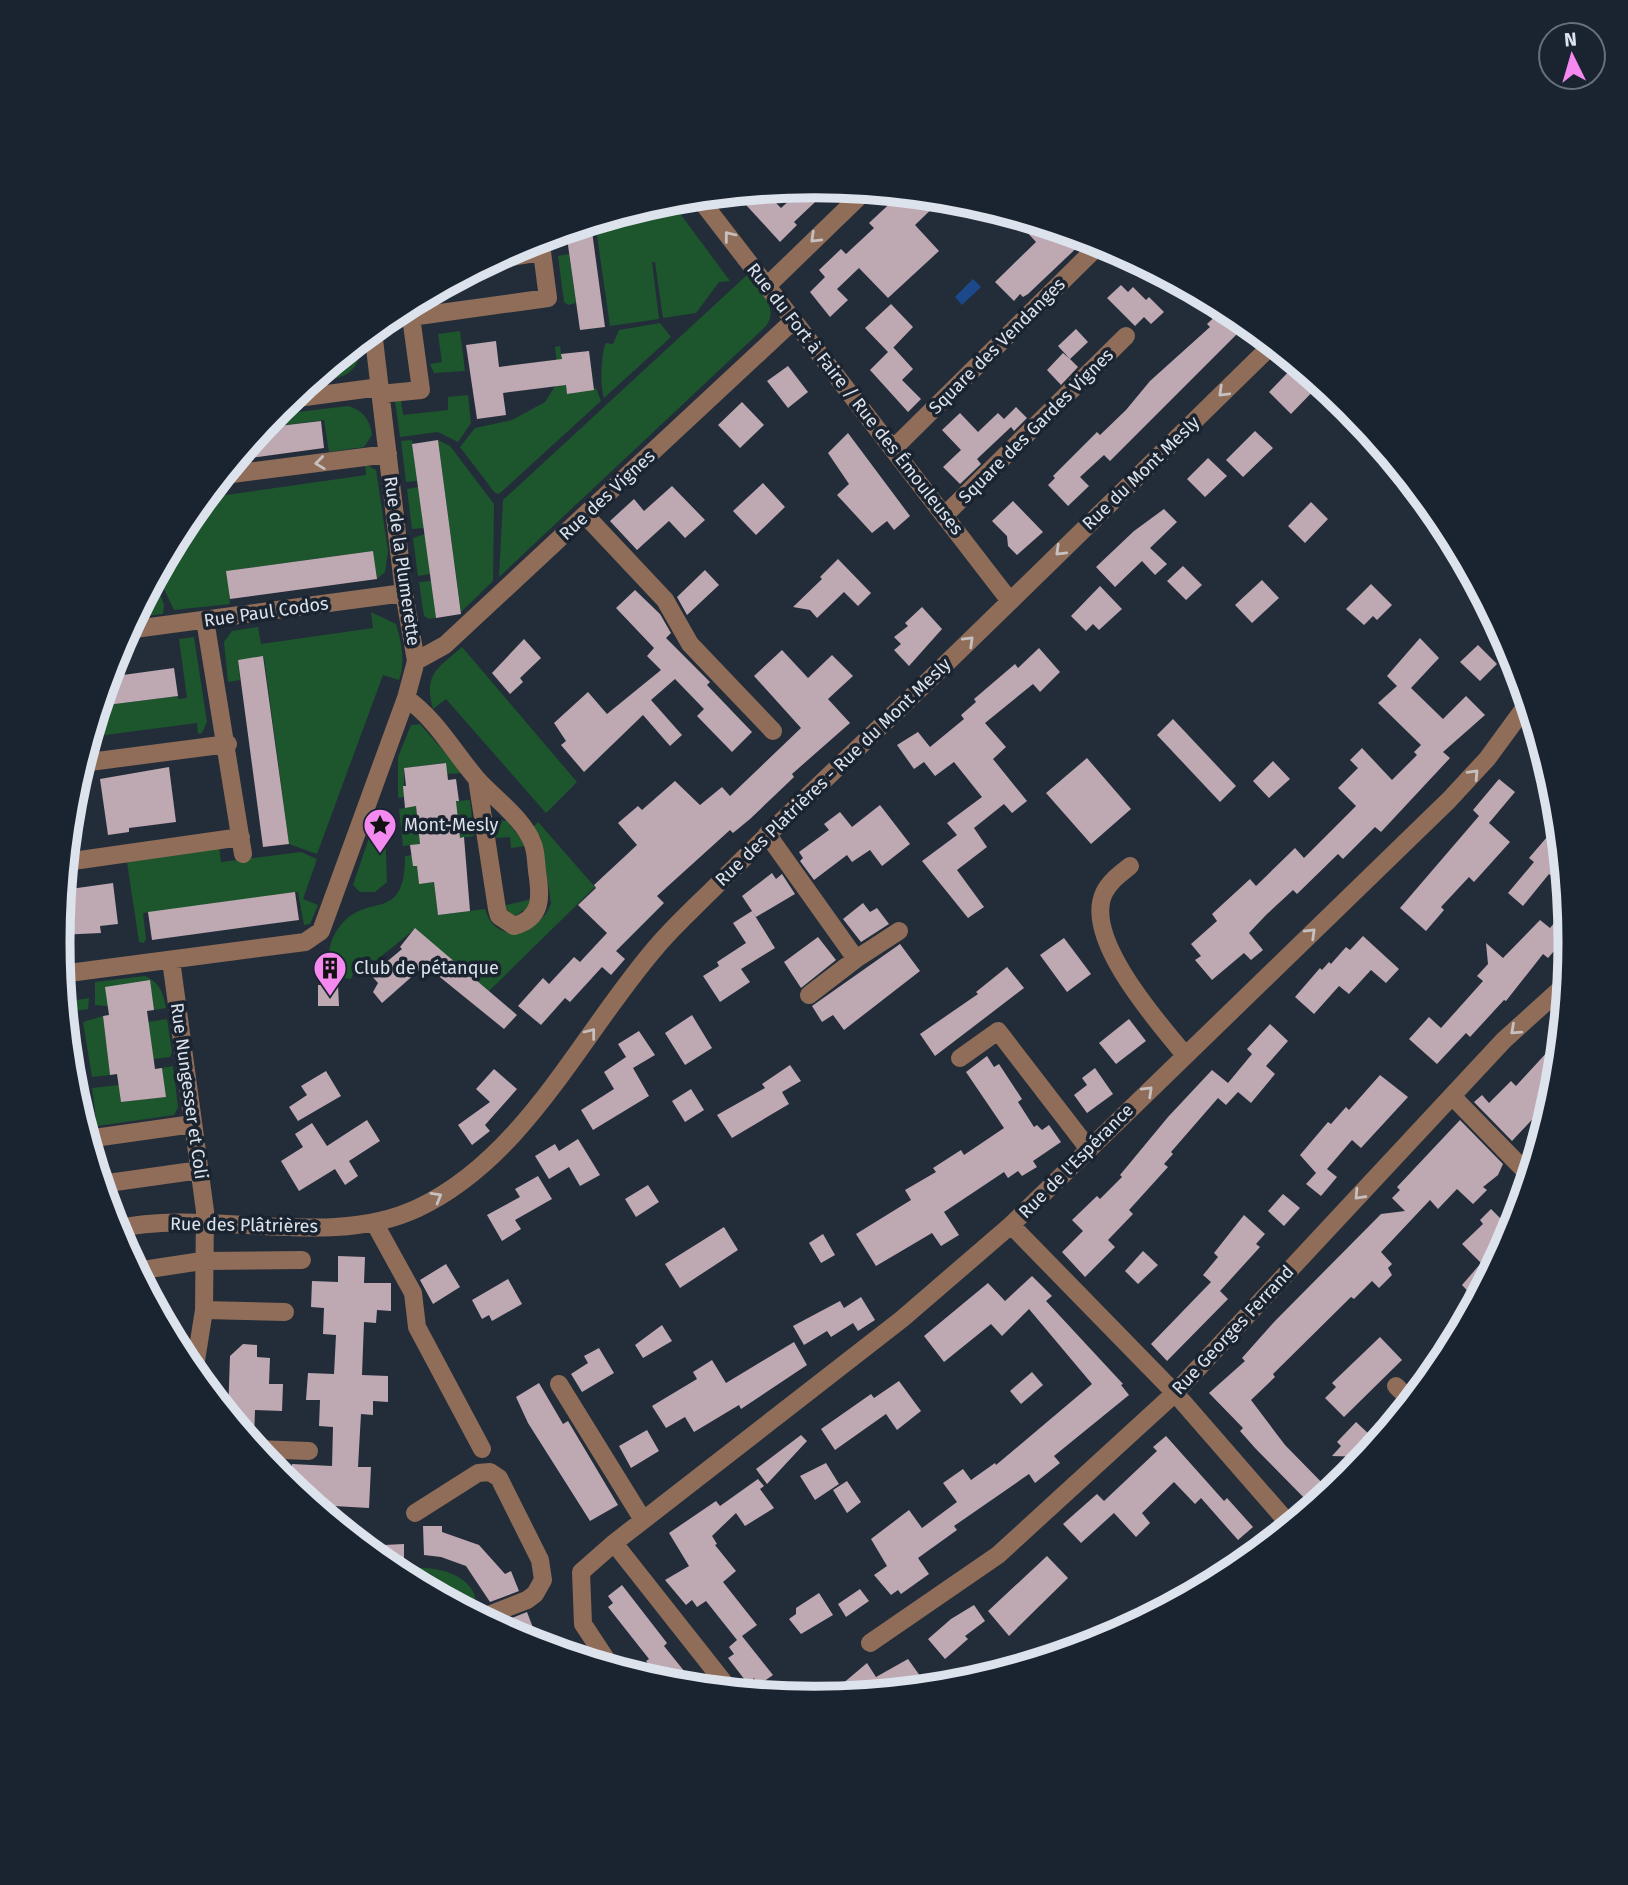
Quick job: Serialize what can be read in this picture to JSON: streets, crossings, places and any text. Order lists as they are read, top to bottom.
{
  "streets": {
    "street": [
      "Square des Vendanges",
      "Rue du Fort à Faire / Rue des Émouleuses",
      "Square des Gardes Vignes",
      "Rue du Mont Mesly",
      "Rue des Vignes",
      "Rue de la Plumerette",
      "Rue Paul Codos",
      "Rue des Platrières - Rue du Mont Mesly",
      "Rue Nungesser et Coli",
      "Rue de l'Espérance",
      "Rue des Plâtrières",
      "Rue Georges Ferrand"
    ]
  },
  "crossings": [
    ["Square des Vendanges", "Rue du Fort à Faire / Rue des Émouleuses"],
    ["Rue du Fort à Faire / Rue des Émouleuses", "Square des Gardes Vignes"],
    ["Rue du Fort à Faire / Rue des Émouleuses", "Rue du Mont Mesly"],
    ["Rue du Fort à Faire / Rue des Émouleuses", "Rue des Vignes"],
    ["Rue du Fort à Faire / Rue des Émouleuses", "Rue des Platrières - Rue du Mont Mesly"],
    ["Rue du Mont Mesly", "Rue des Platrières - Rue du Mont Mesly"],
    ["Rue des Vignes", "Rue de la Plumerette"],
    ["Rue de la Plumerette", "Rue Paul Codos"],
    ["Rue de la Plumerette", "Rue Nungesser et Coli"],
    ["Rue des Platrières - Rue du Mont Mesly", "Rue des Plâtrières"],
    ["Rue Nungesser et Coli", "Rue des Plâtrières"]
  ],
  "one_way": [
    "Rue du Mont Mesly",
    "Rue des Platrières - Rue du Mont Mesly",
    "Rue de l'Espérance",
    "Rue Georges Ferrand"
  ],
  "places": {
    "place": ["Mont-Mesly"],
    "building": ["Club de pétanque"]
  },
  "north": "top"
}
